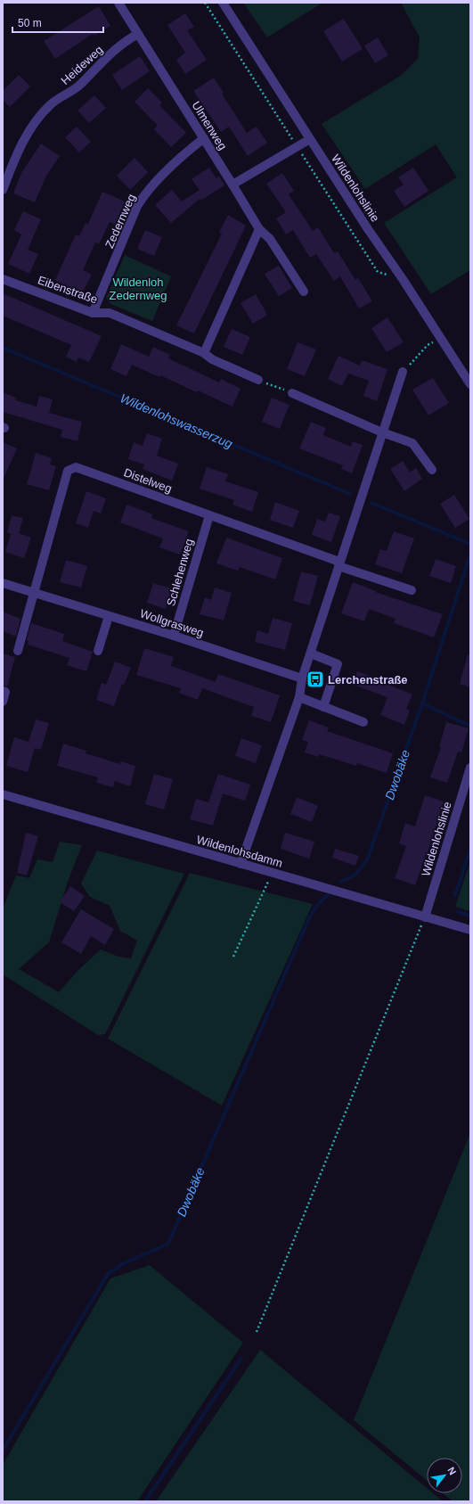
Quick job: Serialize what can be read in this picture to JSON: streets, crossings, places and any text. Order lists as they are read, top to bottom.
{
  "streets": {
    "street": [
      "Heideweg",
      "Ulmenweg",
      "Wildenlohslinie",
      "Zedernweg",
      "Eibenstraße",
      "Distelweg",
      "Schlehenweg",
      "Wollgrasweg",
      "Wildenlohsdamm"
    ]
  },
  "crossings": [
    ["Heideweg", "Ulmenweg"],
    ["Ulmenweg", "Zedernweg"],
    ["Wildenlohslinie", "Wildenlohsdamm"],
    ["Zedernweg", "Eibenstraße"],
    ["Distelweg", "Schlehenweg"],
    ["Distelweg", "Wollgrasweg"],
    ["Schlehenweg", "Wollgrasweg"]
  ],
  "water": ["Wildenlohswasserzug", "Dwobäke"],
  "parks": ["Wildenloh Zedernweg"],
  "places": {
    "bus stop": ["Lerchenstraße"]
  },
  "scale_bar": "50 m",
  "north": "top right"
}
